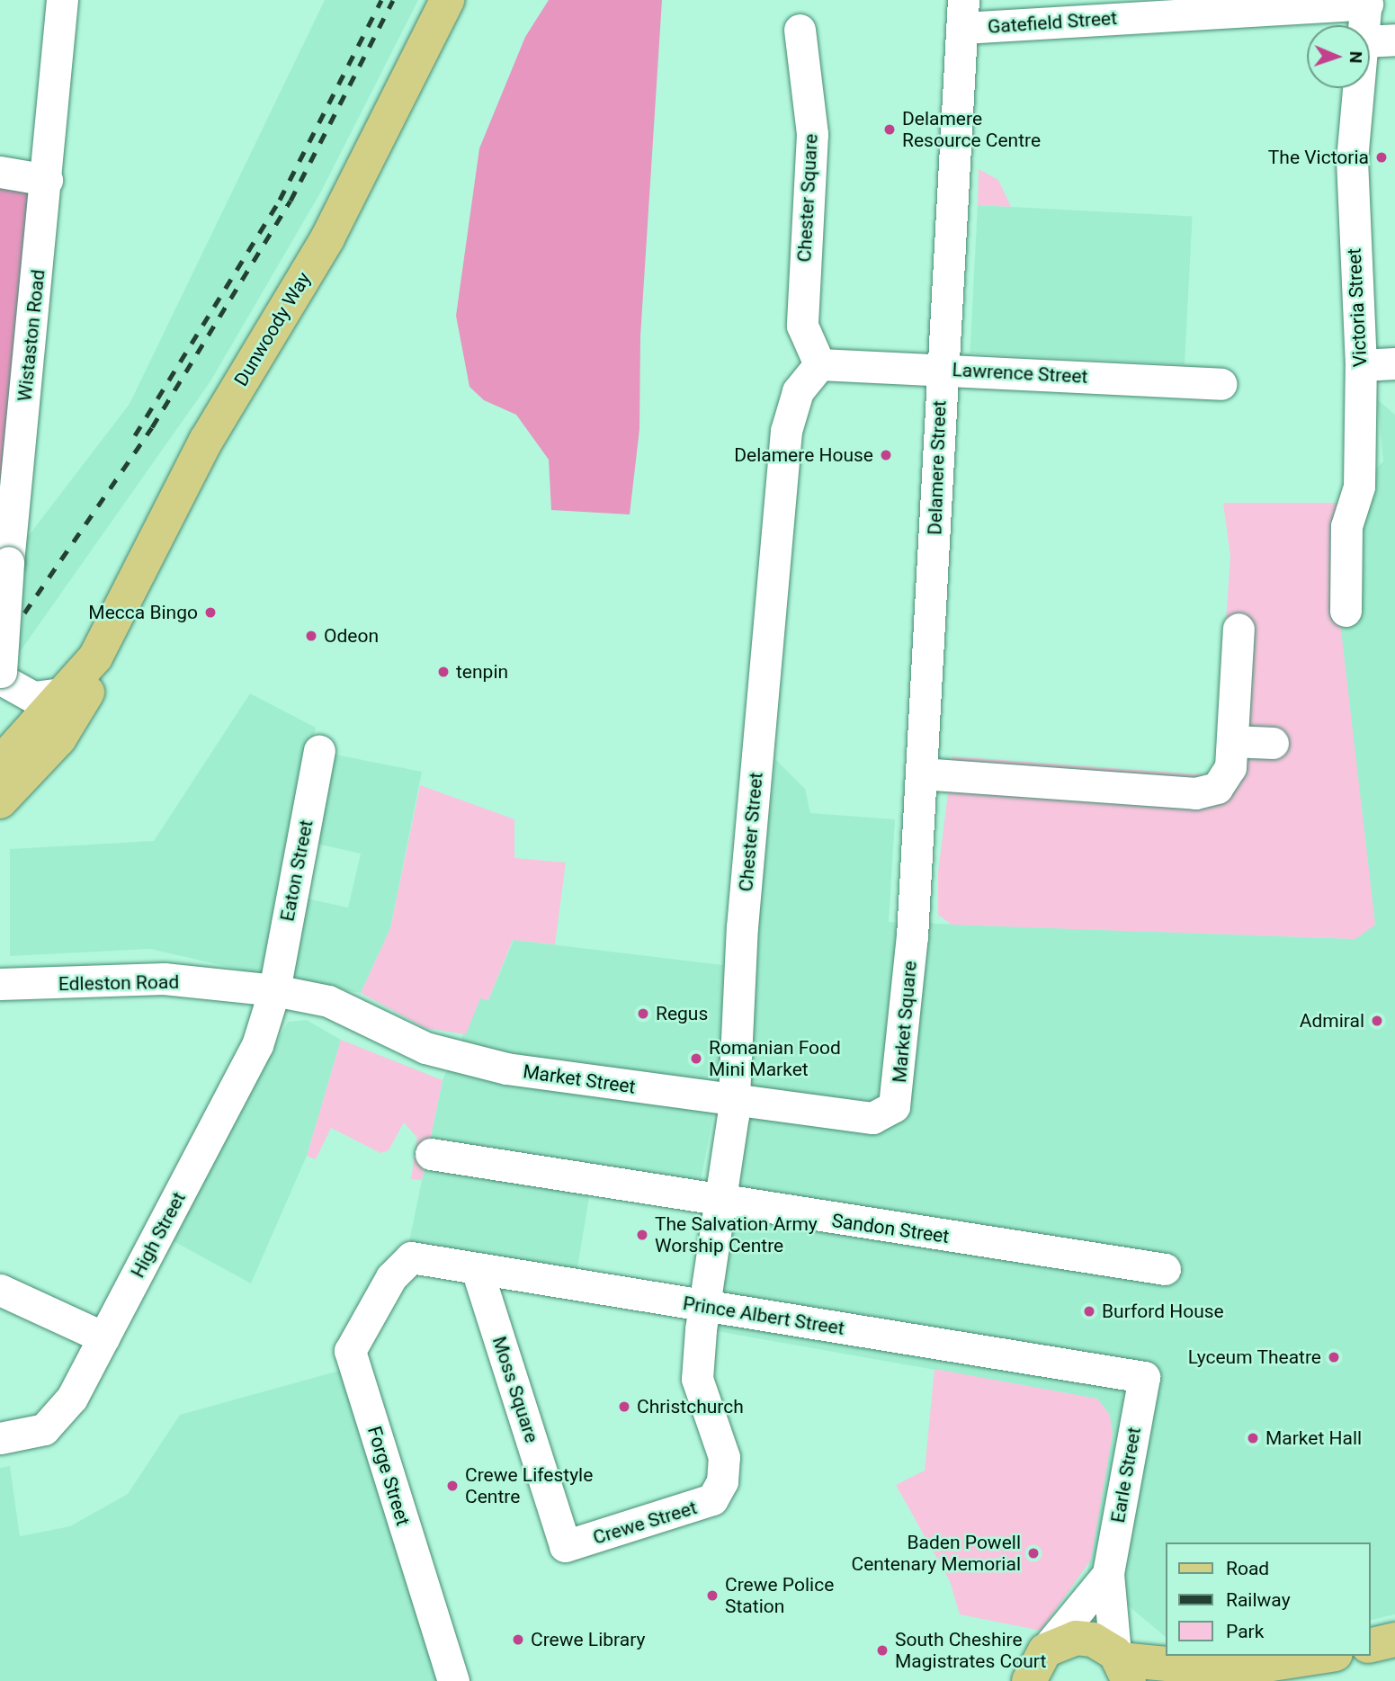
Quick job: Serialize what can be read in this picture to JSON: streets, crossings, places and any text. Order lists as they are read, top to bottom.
{
  "streets": {
    "main road": ["Dunwoody Way"],
    "street": [
      "Gatefield Street",
      "Chester Square",
      "Victoria Street",
      "Wistaston Road",
      "Lawrence Street",
      "Delamere Street",
      "Chester Street",
      "Eaton Street",
      "Edleston Road",
      "Market Square",
      "Market Street",
      "Sandon Street",
      "High Street",
      "Prince Albert Street",
      "Moss Square",
      "Earle Street",
      "Forge Street",
      "Crewe Street"
    ]
  },
  "crossings": [
    ["Gatefield Street", "Victoria Street"],
    ["Gatefield Street", "Delamere Street"],
    ["Chester Square", "Lawrence Street"],
    ["Chester Square", "Chester Street"],
    ["Lawrence Street", "Delamere Street"],
    ["Lawrence Street", "Chester Street"],
    ["Delamere Street", "Market Square"],
    ["Chester Street", "Market Street"],
    ["Chester Street", "Sandon Street"],
    ["Chester Street", "Prince Albert Street"],
    ["Chester Street", "Crewe Street"],
    ["Eaton Street", "Edleston Road"],
    ["Eaton Street", "Market Street"],
    ["Eaton Street", "High Street"],
    ["Edleston Road", "Market Street"],
    ["Edleston Road", "High Street"],
    ["Market Square", "Market Street"],
    ["Market Street", "High Street"],
    ["Prince Albert Street", "Moss Square"],
    ["Prince Albert Street", "Earle Street"],
    ["Prince Albert Street", "Forge Street"],
    ["Prince Albert Street", "Crewe Street"],
    ["Moss Square", "Crewe Street"]
  ],
  "places": [
    "Delamere Resource Centre",
    "The Victoria",
    "Delamere House",
    "Mecca Bingo",
    "Odeon",
    "tenpin",
    "Regus",
    "Admiral",
    "Romanian Food Mini Market",
    "The Salvation Army Worship Centre",
    "Burford House",
    "Lyceum Theatre",
    "Christchurch",
    "Market Hall",
    "Crewe Lifestyle Centre",
    "Baden Powell Centenary Memorial",
    "Crewe Police Station",
    "Crewe Library",
    "South Cheshire Magistrates Court"
  ],
  "legend": ["Road", "Railway", "Park"],
  "north": "right"
}
